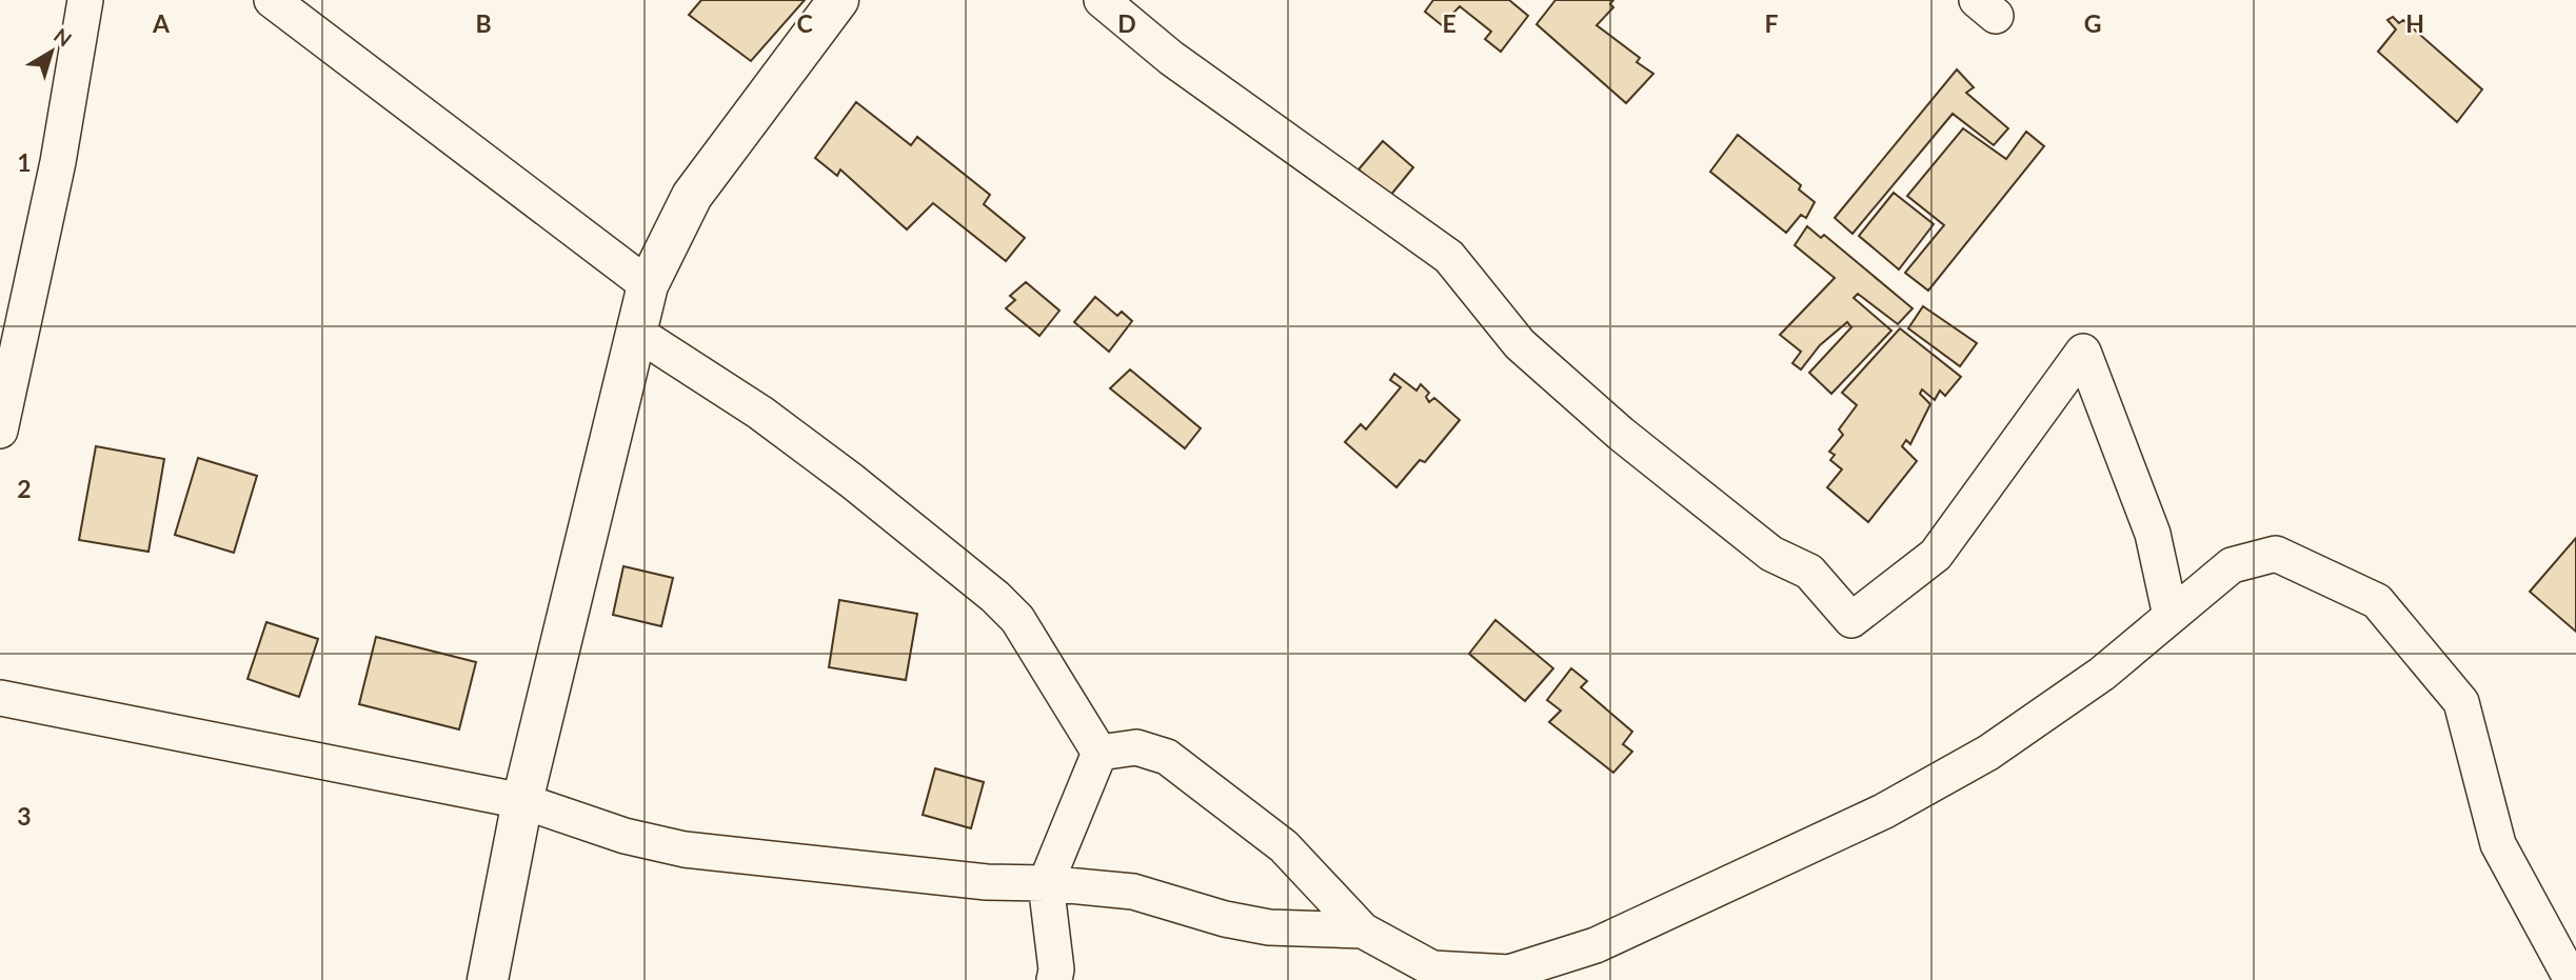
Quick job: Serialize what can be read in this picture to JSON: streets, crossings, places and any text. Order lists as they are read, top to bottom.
{
  "north": "top right",
  "grid": {
    "columns": [
      "A",
      "B",
      "C",
      "D",
      "E",
      "F",
      "G",
      "H"
    ],
    "rows": ["1", "2", "3"]
  }
}
